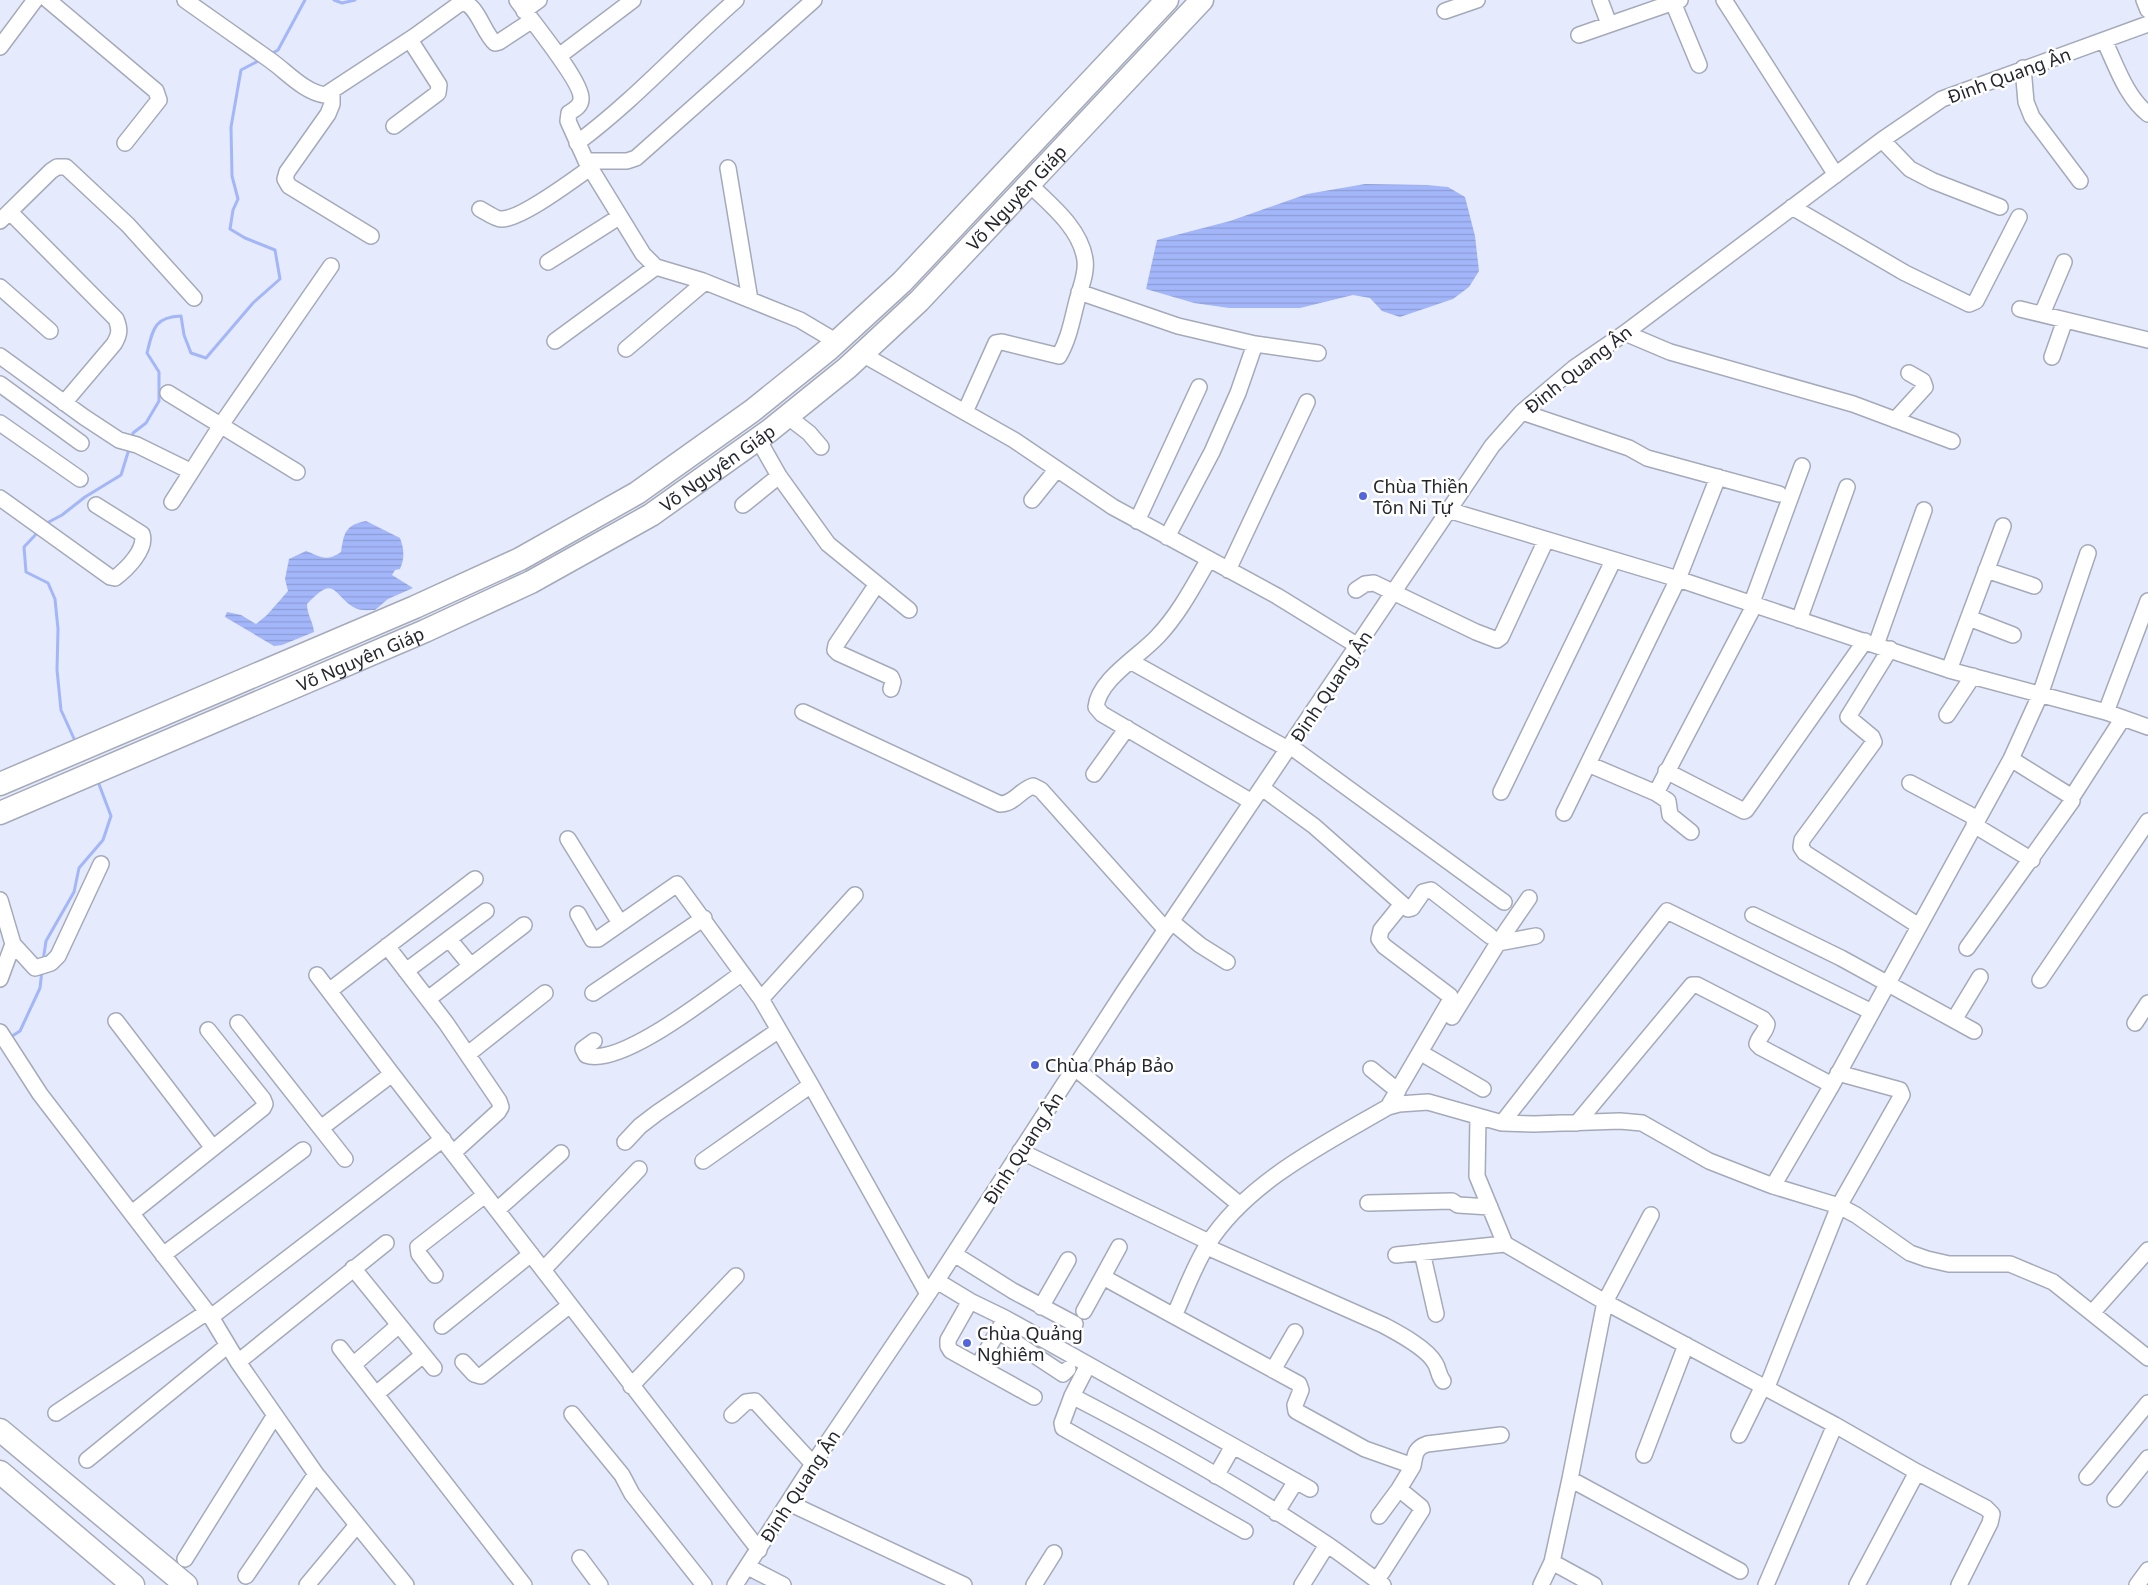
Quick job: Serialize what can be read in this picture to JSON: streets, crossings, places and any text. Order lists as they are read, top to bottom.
{
  "streets": {
    "highway": ["Võ Nguyên Giáp"],
    "street": ["Đinh Quang Ân"]
  },
  "places": ["Chùa Thiền Tôn Ni Tự", "Chùa Pháp Bảo", "Chùa Quảng Nghiêm"]
}
